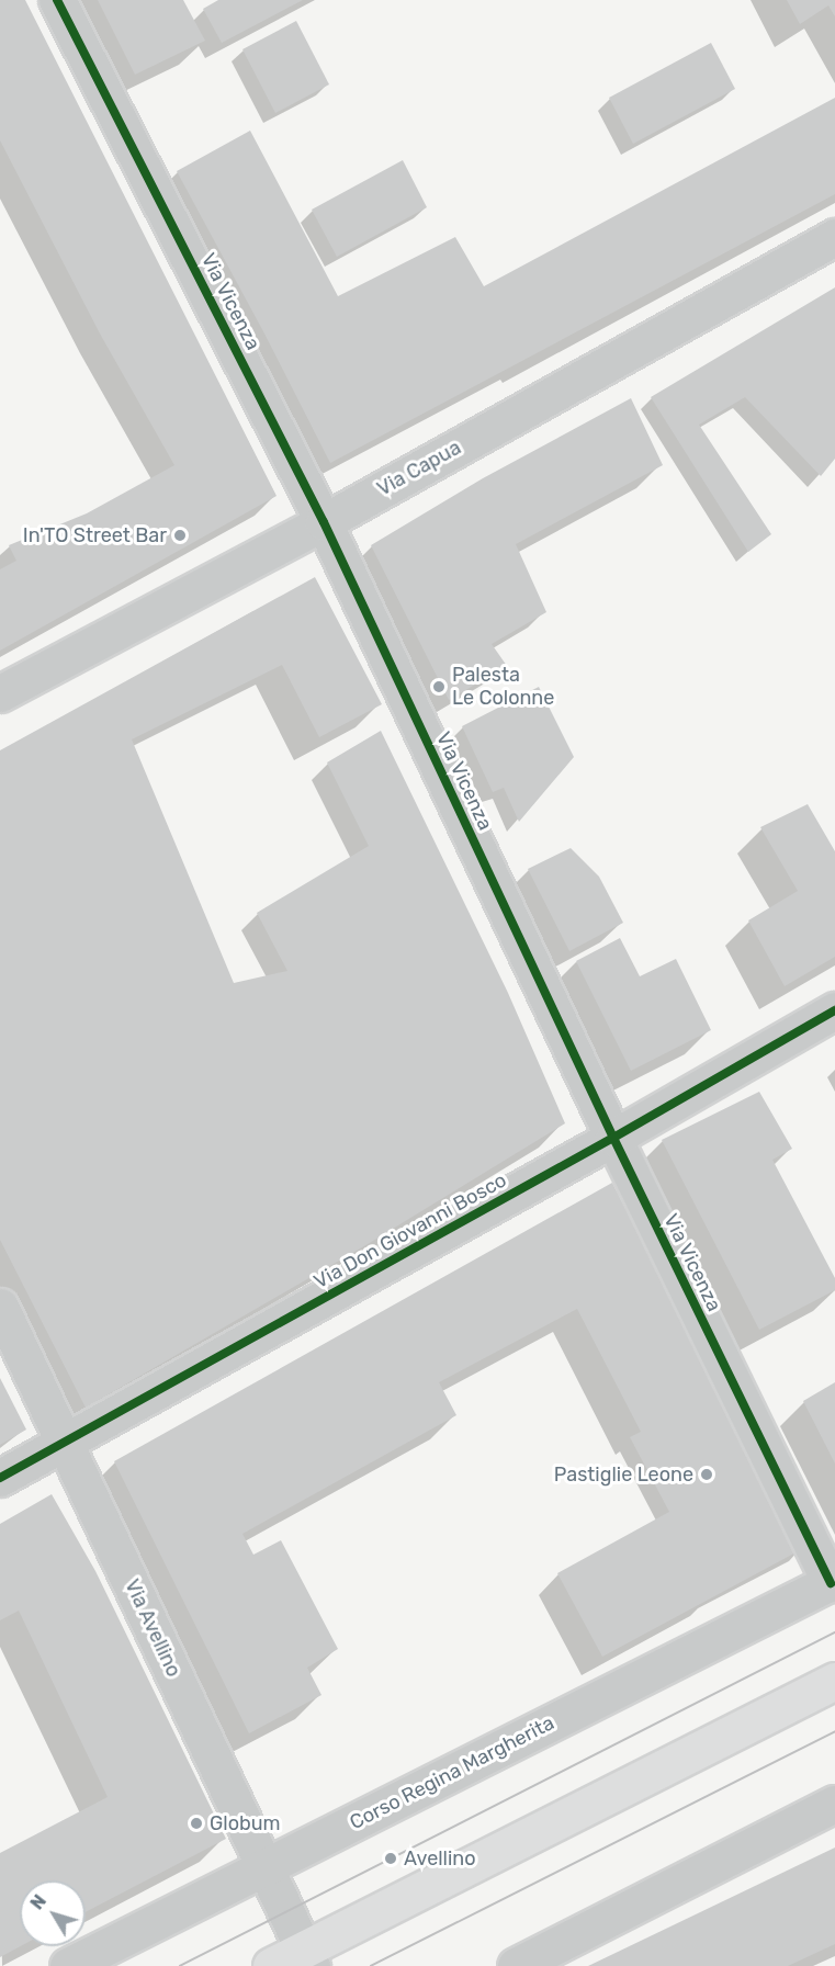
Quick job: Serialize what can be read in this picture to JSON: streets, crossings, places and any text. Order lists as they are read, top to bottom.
{
  "streets": {
    "street": [
      "Via Vicenza",
      "Via Capua",
      "Via Don Giovanni Bosco",
      "Via Avellino",
      "Corso Regina Margherita"
    ]
  },
  "crossings": [
    ["Via Vicenza", "Via Capua"],
    ["Via Vicenza", "Via Don Giovanni Bosco"],
    ["Via Vicenza", "Corso Regina Margherita"],
    ["Via Don Giovanni Bosco", "Via Avellino"],
    ["Via Avellino", "Corso Regina Margherita"]
  ],
  "places": [
    "In'TO Street Bar",
    "Palesta Le Colonne",
    "Pastiglie Leone",
    "Globum",
    "Avellino"
  ],
  "north": "top left"
}
